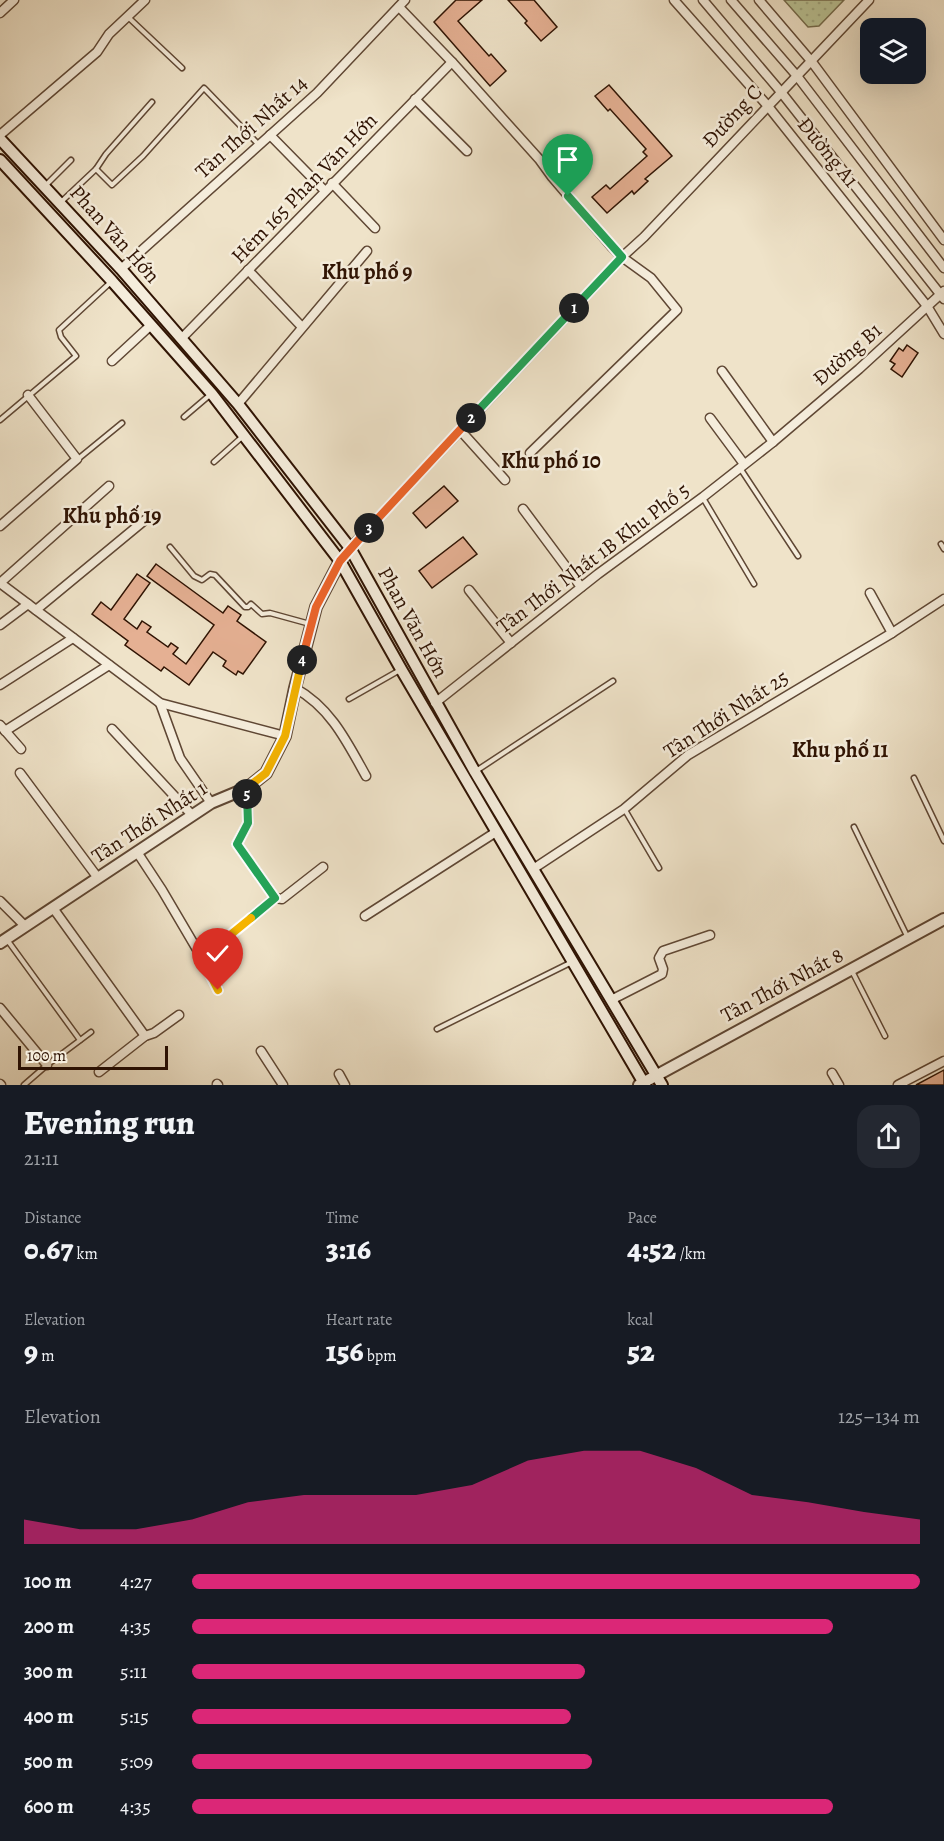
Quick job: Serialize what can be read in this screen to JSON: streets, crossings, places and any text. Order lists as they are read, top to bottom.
{
  "streets": {
    "main road": ["Phan Văn Hớn", "Tân Thới Nhất 1", "Tân Thới Nhất 8"],
    "street": [
      "Đường C",
      "Tân Thới Nhất 14",
      "Đường A1",
      "Hẻm 165 Phan Văn Hớn",
      "Đường B1",
      "Tân Thới Nhất 1B Khu Phố 5",
      "Tân Thới Nhất 25"
    ]
  },
  "crossings": [
    ["Đường C", "Đường A1"],
    ["Đường C", "Tân Thới Nhất 1"],
    ["Tân Thới Nhất 14", "Phan Văn Hớn"],
    ["Đường A1", "Đường B1"],
    ["Hẻm 165 Phan Văn Hớn", "Phan Văn Hớn"],
    ["Phan Văn Hớn", "Tân Thới Nhất 1B Khu Phố 5"],
    ["Phan Văn Hớn", "Tân Thới Nhất 25"],
    ["Phan Văn Hớn", "Tân Thới Nhất 1"],
    ["Phan Văn Hớn", "Tân Thới Nhất 8"],
    ["Đường B1", "Tân Thới Nhất 1B Khu Phố 5"]
  ],
  "districts": [
    "Khu phố 9",
    "Khu phố 10",
    "Khu phố 19",
    "Khu phố 11"
  ],
  "scale_bar": "100 m",
  "page": {
    "pins": [
      "1",
      "2",
      "3",
      "4",
      "5"
    ],
    "scale": "100 m",
    "heading": ["Evening run", "21:11"],
    "stats": [
      ["Distance", "0.67 km"],
      ["Time", "3:16"],
      ["Pace", "4:52 /km"],
      ["Elevation", "9 m"],
      ["Heart rate", "156 bpm"],
      ["kcal", "52"]
    ],
    "chart": ["Elevation", "125–134 m"],
    "list": [
      {
        "name": "100 m",
        "note": "4:27"
      },
      {
        "name": "200 m",
        "note": "4:35"
      },
      {
        "name": "300 m",
        "note": "5:11"
      },
      {
        "name": "400 m",
        "note": "5:15"
      },
      {
        "name": "500 m",
        "note": "5:09"
      },
      {
        "name": "600 m",
        "note": "4:35"
      }
    ]
  }
}
